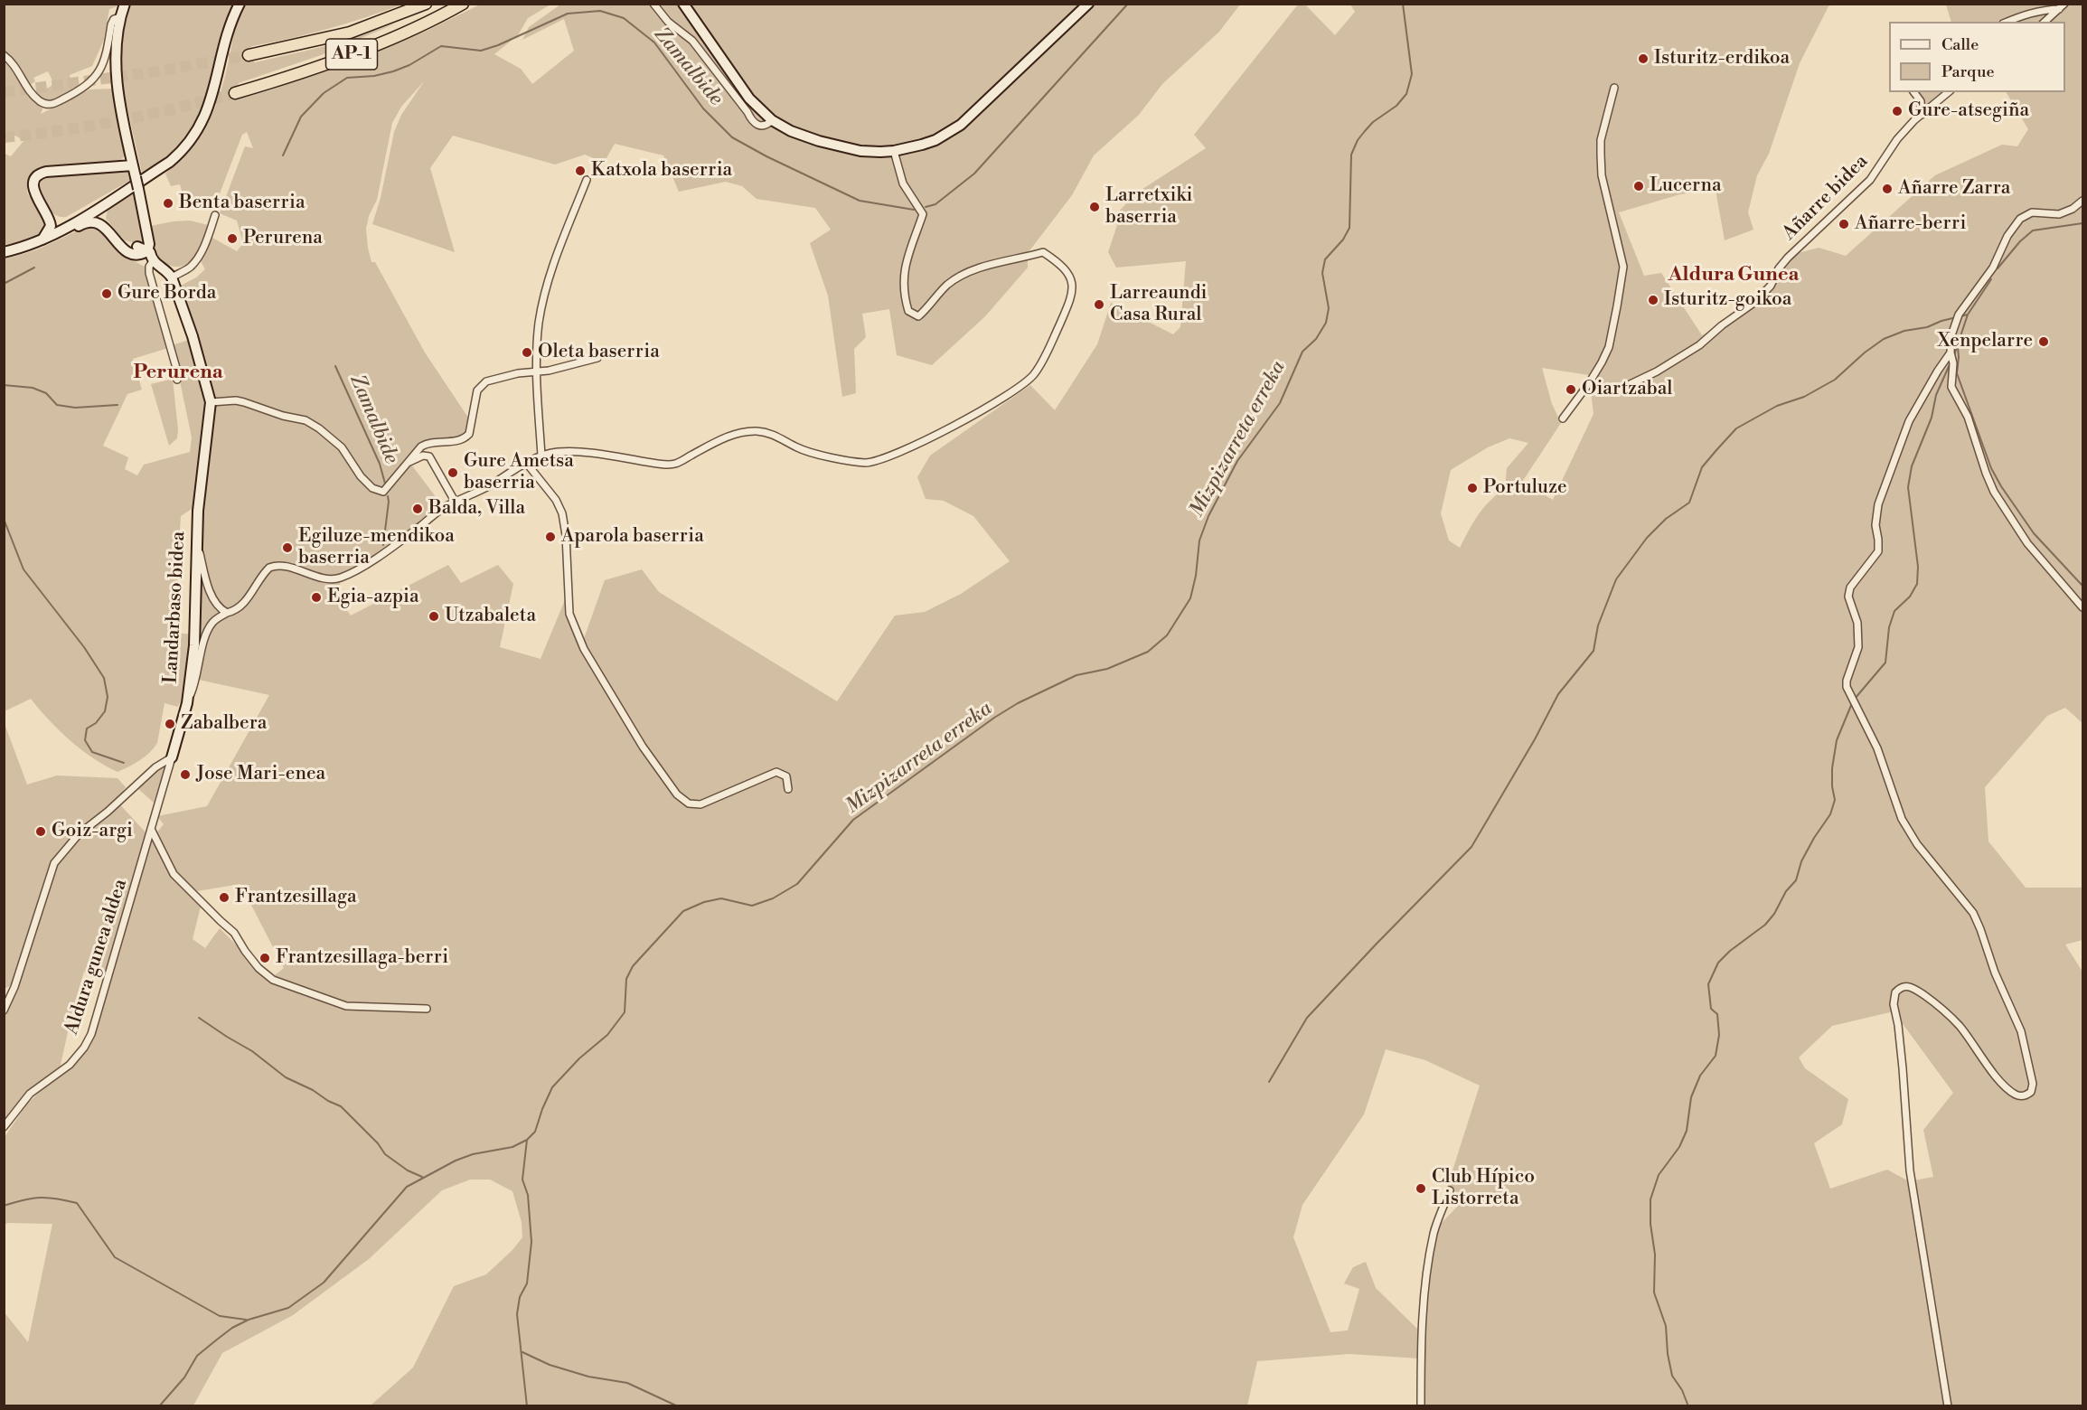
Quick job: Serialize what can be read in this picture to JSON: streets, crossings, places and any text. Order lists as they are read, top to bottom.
{
  "streets": {
    "highway": ["AP-1"],
    "main road": ["Landarbaso bidea"],
    "street": ["Añarre bidea", "Aldura gunea aldea"]
  },
  "crossings": [
    ["Landarbaso bidea", "Aldura gunea aldea"]
  ],
  "districts": ["Aldura Gunea", "Perurena"],
  "water": ["Zamalbide", "Mizpizarreta erreka"],
  "places": [
    "Isturitz-erdikoa",
    "Gure-atsegiña",
    "Katxola baserria",
    "Lucerna",
    "Añarre Zarra",
    "Benta baserria",
    "Larretxiki baserria",
    "Añarre-berri",
    "Perurena",
    "Gure Borda",
    "Isturitz-goikoa",
    "Larreaundi Casa Rural",
    "Xenpelarre",
    "Oleta baserria",
    "Oiartzabal",
    "Gure Ametsa baserria",
    "Portuluze",
    "Balda, Villa",
    "Aparola baserria",
    "Egiluze-mendikoa baserria",
    "Egia-azpia",
    "Utzabaleta",
    "Zabalbera",
    "Jose Mari-enea",
    "Goiz-argi",
    "Frantzesillaga",
    "Frantzesillaga-berri",
    "Club Hípico Listorreta"
  ],
  "legend": ["Calle", "Parque"]
}
